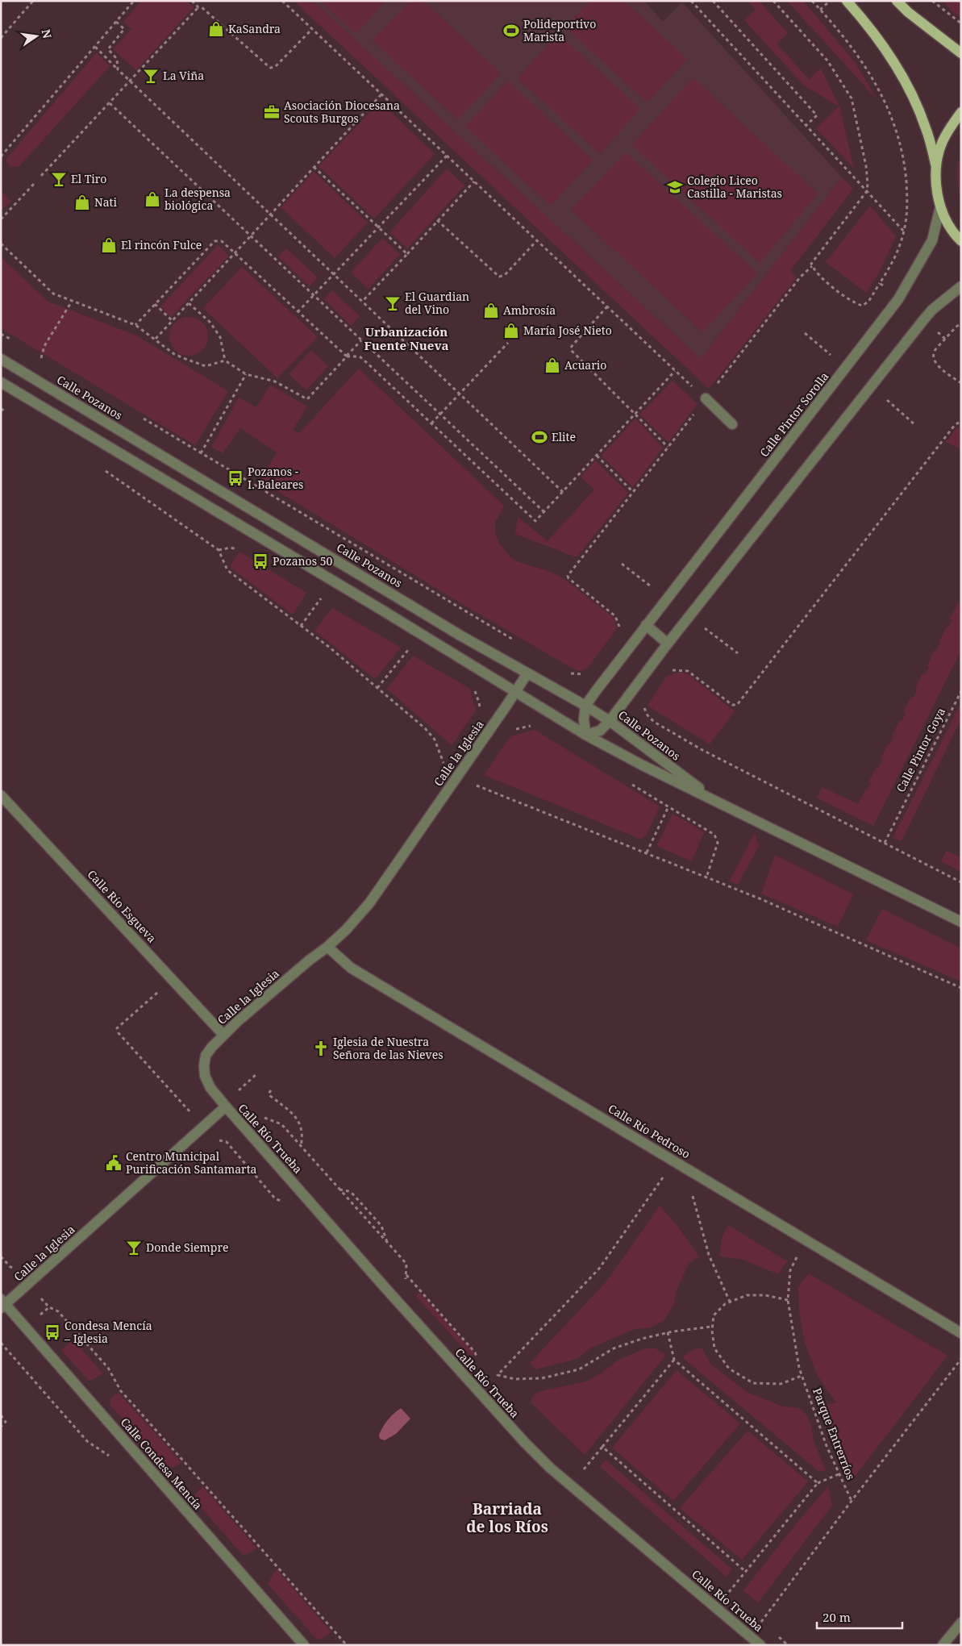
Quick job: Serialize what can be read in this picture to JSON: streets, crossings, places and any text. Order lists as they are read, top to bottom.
{
  "streets": {
    "street": [
      "Calle Pozanos",
      "Calle Pintor Sorolla",
      "Calle la Iglesia",
      "Calle Río Esgueva",
      "Calle Río Pedroso",
      "Calle Río Trueba",
      "Calle Condesa Mencía"
    ],
    "path": ["Calle Pintor Goya", "Parque Entrerríos"]
  },
  "crossings": [
    ["Calle Pozanos", "Calle Pintor Sorolla"],
    ["Calle Pozanos", "Calle la Iglesia"],
    ["Calle la Iglesia", "Calle Río Esgueva"],
    ["Calle la Iglesia", "Calle Río Pedroso"],
    ["Calle la Iglesia", "Calle Río Trueba"],
    ["Calle la Iglesia", "Calle Condesa Mencía"]
  ],
  "districts": ["Urbanización Fuente Nueva", "Barriada de los Ríos"],
  "places": {
    "shop": [
      "KaSandra",
      "La despensa biológica",
      "Nati",
      "El rincón Fulce",
      "Ambrosía",
      "María José Nieto",
      "Acuario"
    ],
    "sports": ["Polideportivo Marista", "Elite"],
    "bar": [
      "La Viña",
      "El Tiro",
      "El Guardian del Vino",
      "Donde Siempre"
    ],
    "office": ["Asociación Diocesana Scouts Burgos"],
    "school or university": ["Colegio Liceo Castilla - Maristas"],
    "bus stop": ["Pozanos - I. Baleares", "Pozanos 50", "Condesa Mencía – Iglesia"],
    "church": ["Iglesia de Nuestra Señora de las Nieves"],
    "public building": ["Centro Municipal Purificación Santamarta"]
  },
  "scale_bar": "20 m",
  "north": "right"
}
